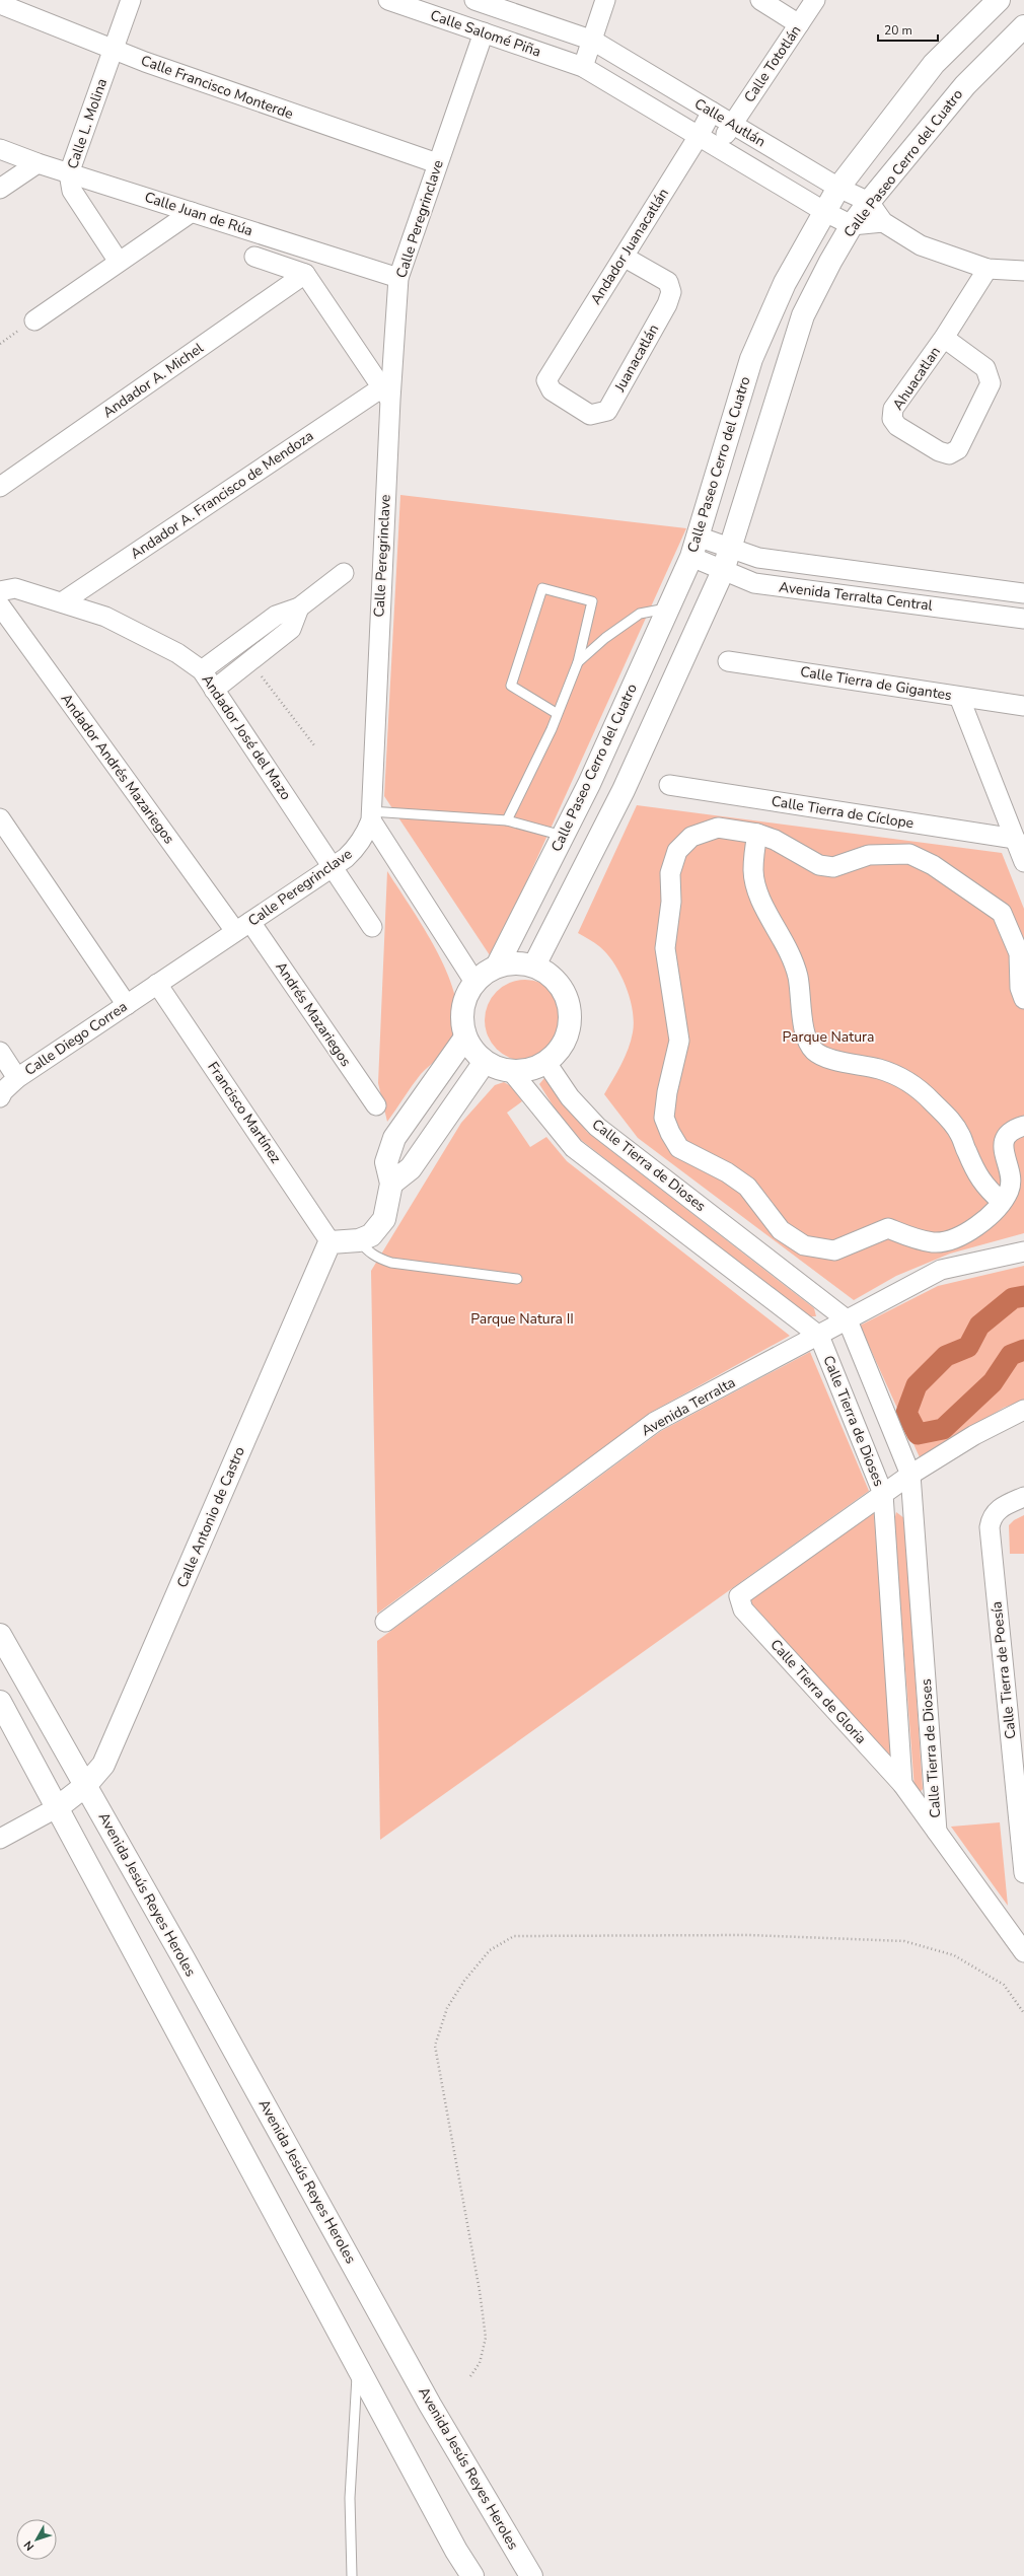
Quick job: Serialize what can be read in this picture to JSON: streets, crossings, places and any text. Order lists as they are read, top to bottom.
{
  "streets": {
    "street": [
      "Calle Salomé Piña",
      "Calle Tototlán",
      "Calle Francisco Monterde",
      "Calle Autlán",
      "Calle L. Molina",
      "Calle Paseo Cerro del Cuatro",
      "Calle Juan de Rúa",
      "Calle Peregrinclave",
      "Andador Juanacatlán",
      "Juanacatlán",
      "Ahuacatlan",
      "Andador A. Michel",
      "Andador A. Francisco de Mendoza",
      "Avenida Terralta Central",
      "Calle Tierra de Gigantes",
      "Andador José del Mazo",
      "Andador Andrés Mazariegos",
      "Calle Tierra de Cíclope",
      "Andrés Mazariegos",
      "Calle Diego Correa",
      "Francisco Martínez",
      "Calle Tierra de Dioses",
      "Avenida Terralta",
      "Calle Antonio de Castro",
      "Calle Tierra de Poesía",
      "Calle Tierra de Gloria",
      "Avenida Jesús Reyes Heroles"
    ]
  },
  "crossings": [
    ["Calle Salomé Piña", "Calle Autlán"],
    ["Calle Salomé Piña", "Calle Peregrinclave"],
    ["Calle Tototlán", "Calle Autlán"],
    ["Calle Francisco Monterde", "Calle L. Molina"],
    ["Calle Francisco Monterde", "Calle Peregrinclave"],
    ["Calle Autlán", "Calle Paseo Cerro del Cuatro"],
    ["Calle Autlán", "Andador Juanacatlán"],
    ["Calle L. Molina", "Calle Juan de Rúa"],
    ["Calle Paseo Cerro del Cuatro", "Avenida Terralta Central"],
    ["Calle Paseo Cerro del Cuatro", "Calle Tierra de Dioses"],
    ["Calle Juan de Rúa", "Calle Peregrinclave"],
    ["Calle Peregrinclave", "Andador A. Francisco de Mendoza"],
    ["Calle Peregrinclave", "Andador José del Mazo"],
    ["Calle Peregrinclave", "Andador Andrés Mazariegos"],
    ["Calle Peregrinclave", "Andrés Mazariegos"],
    ["Calle Peregrinclave", "Calle Diego Correa"],
    ["Calle Peregrinclave", "Francisco Martínez"],
    ["Andador Juanacatlán", "Juanacatlán"],
    ["Andador A. Francisco de Mendoza", "Andador José del Mazo"],
    ["Andador Andrés Mazariegos", "Andrés Mazariegos"],
    ["Calle Diego Correa", "Francisco Martínez"],
    ["Francisco Martínez", "Calle Antonio de Castro"],
    ["Calle Tierra de Dioses", "Avenida Terralta"],
    ["Calle Tierra de Dioses", "Calle Tierra de Gloria"],
    ["Calle Antonio de Castro", "Avenida Jesús Reyes Heroles"]
  ],
  "parks": ["Parque Natura", "Parque Natura II"],
  "scale_bar": "20 m",
  "north": "bottom left"
}
